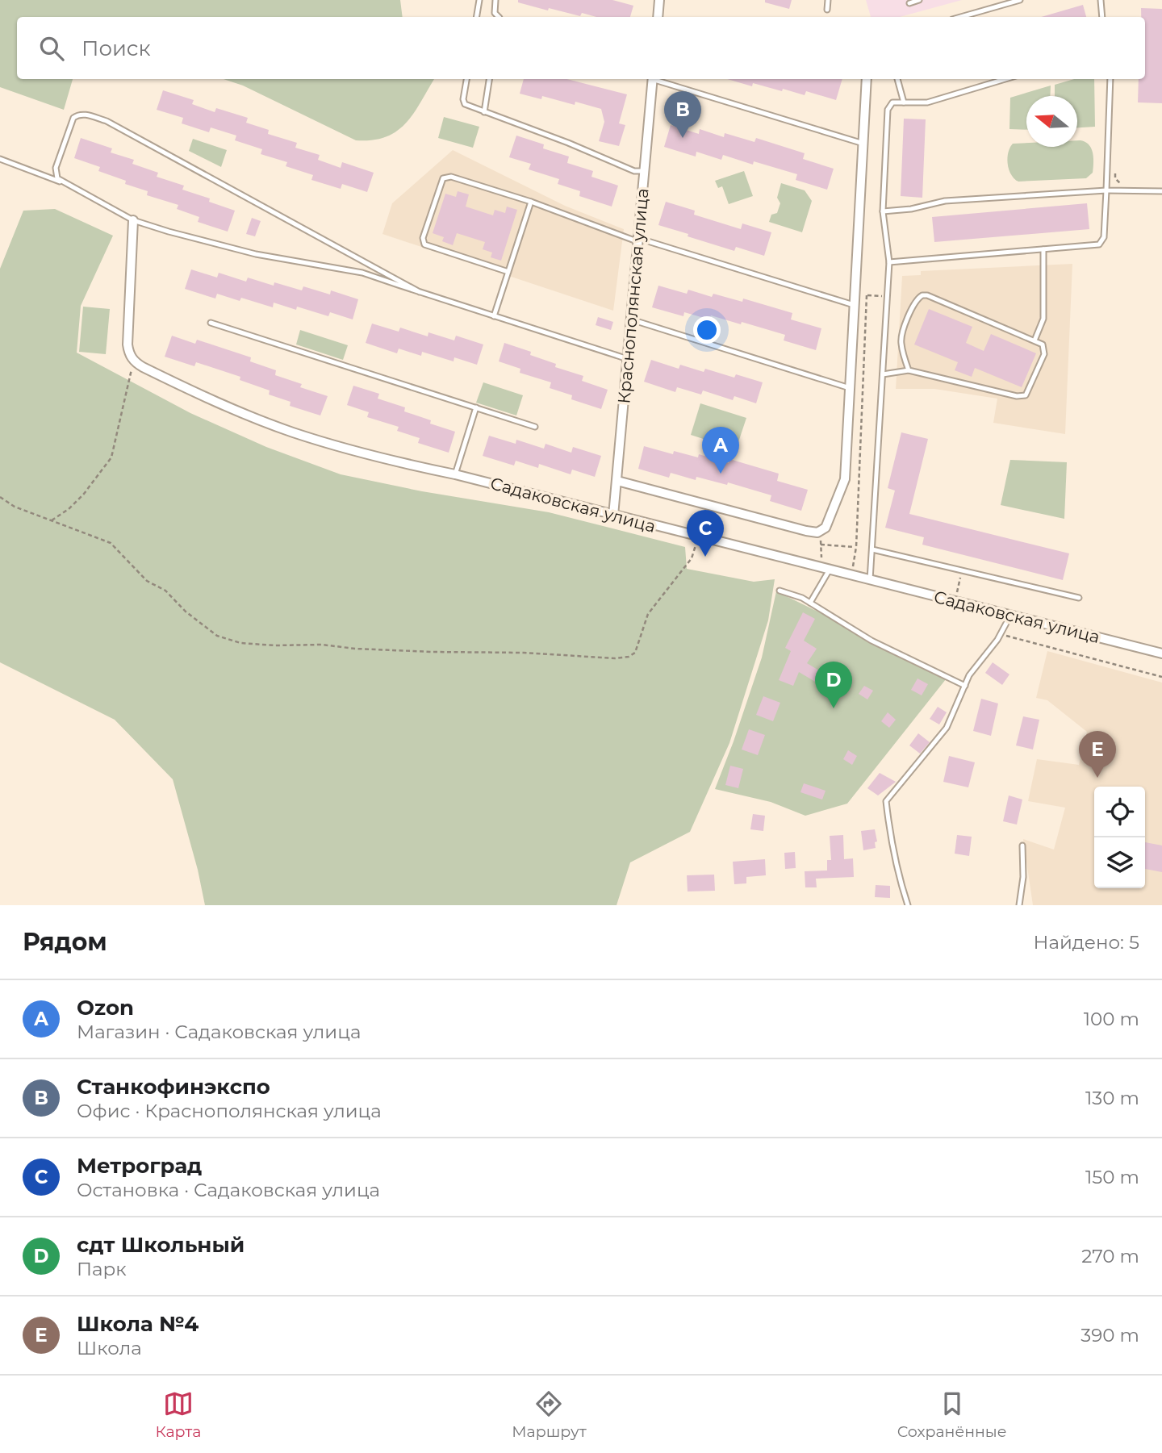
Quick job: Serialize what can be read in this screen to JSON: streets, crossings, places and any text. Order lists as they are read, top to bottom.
{
  "streets": {
    "street": ["Краснополянская улица", "Садаковская улица"]
  },
  "crossings": [
    ["Краснополянская улица", "Садаковская улица"]
  ],
  "north": "left",
  "page": {
    "search": "Поиск",
    "pins": [
      "B",
      "A",
      "C",
      "D",
      "E"
    ],
    "heading": ["Рядом", "Найдено: 5"],
    "list": [
      {
        "mark": "A",
        "name": "Ozon",
        "note": "Магазин · Садаковская улица",
        "value": "100 m"
      },
      {
        "mark": "B",
        "name": "Станкофинэкспо",
        "note": "Офис · Краснополянская улица",
        "value": "130 m"
      },
      {
        "mark": "C",
        "name": "Метроград",
        "note": "Остановка · Садаковская улица",
        "value": "150 m"
      },
      {
        "mark": "D",
        "name": "сдт Школьный",
        "note": "Парк",
        "value": "270 m"
      },
      {
        "mark": "E",
        "name": "Школа №4",
        "note": "Школа",
        "value": "390 m"
      }
    ],
    "nav": ["Карта", "Маршрут", "Сохранённые"]
  }
}
